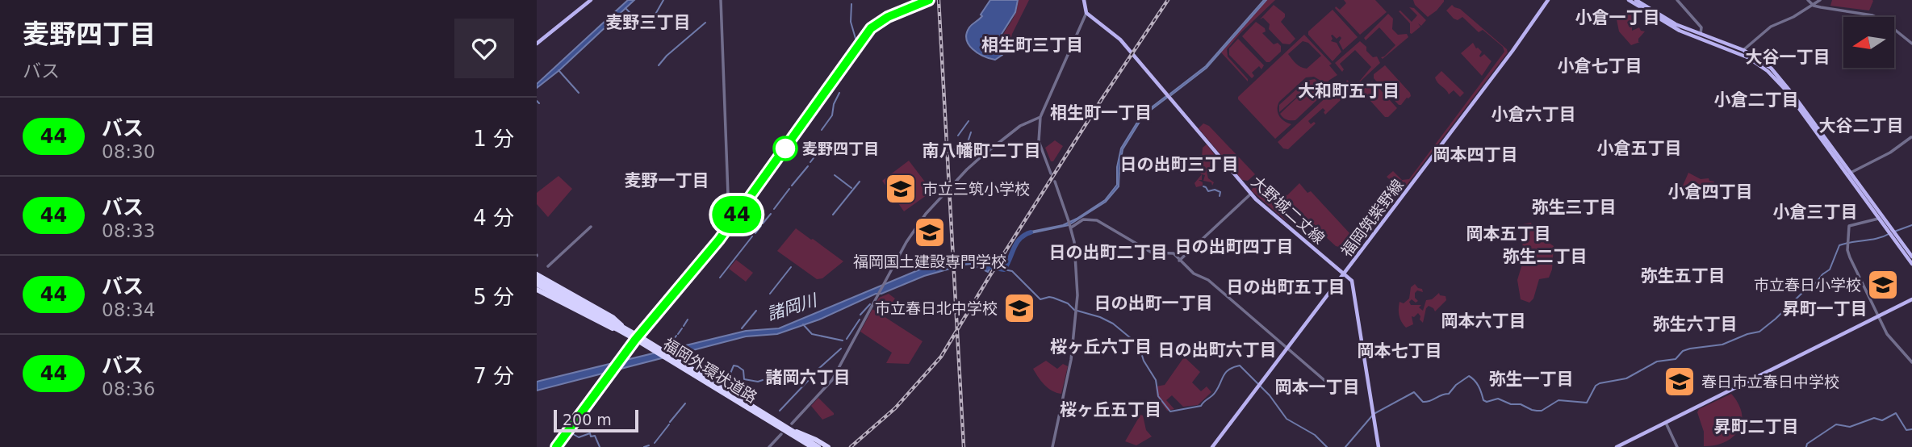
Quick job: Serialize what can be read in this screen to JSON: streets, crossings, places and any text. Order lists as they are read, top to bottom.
{
  "streets": {
    "highway": ["福岡外環状道路"],
    "main road": ["大野城二丈線", "福岡筑紫野線"]
  },
  "crossings": [
    ["大野城二丈線", "福岡筑紫野線"]
  ],
  "districts": [
    "小倉一丁目",
    "麦野三丁目",
    "相生町三丁目",
    "大谷一丁目",
    "小倉七丁目",
    "大和町五丁目",
    "小倉二丁目",
    "相生町一丁目",
    "小倉六丁目",
    "大谷二丁目",
    "小倉五丁目",
    "南八幡町二丁目",
    "岡本四丁目",
    "日の出町三丁目",
    "麦野一丁目",
    "小倉四丁目",
    "弥生三丁目",
    "小倉三丁目",
    "岡本五丁目",
    "日の出町四丁目",
    "日の出町二丁目",
    "弥生二丁目",
    "弥生五丁目",
    "日の出町五丁目",
    "日の出町一丁目",
    "昇町一丁目",
    "岡本六丁目",
    "弥生六丁目",
    "桜ヶ丘六丁目",
    "日の出町六丁目",
    "岡本七丁目",
    "諸岡六丁目",
    "弥生一丁目",
    "岡本一丁目",
    "桜ヶ丘五丁目",
    "昇町二丁目"
  ],
  "water": ["諸岡川"],
  "places": {
    "other": ["麦野四丁目"],
    "school or university": [
      "市立三筑小学校",
      "福岡国土建設専門学校",
      "市立春日小学校",
      "市立春日北中学校",
      "春日市立春日中学校"
    ]
  },
  "lines": ["bus line 44"],
  "scale_bar": "200 m",
  "north": "left",
  "page": {
    "heading": ["麦野四丁目", "バス"],
    "on_map": "44",
    "list": [
      {
        "mark": "44",
        "name": "バス",
        "note": "08:30",
        "value": "1 分"
      },
      {
        "mark": "44",
        "name": "バス",
        "note": "08:33",
        "value": "4 分"
      },
      {
        "mark": "44",
        "name": "バス",
        "note": "08:34",
        "value": "5 分"
      },
      {
        "mark": "44",
        "name": "バス",
        "note": "08:36",
        "value": "7 分"
      }
    ],
    "scale": "200 m"
  }
}
